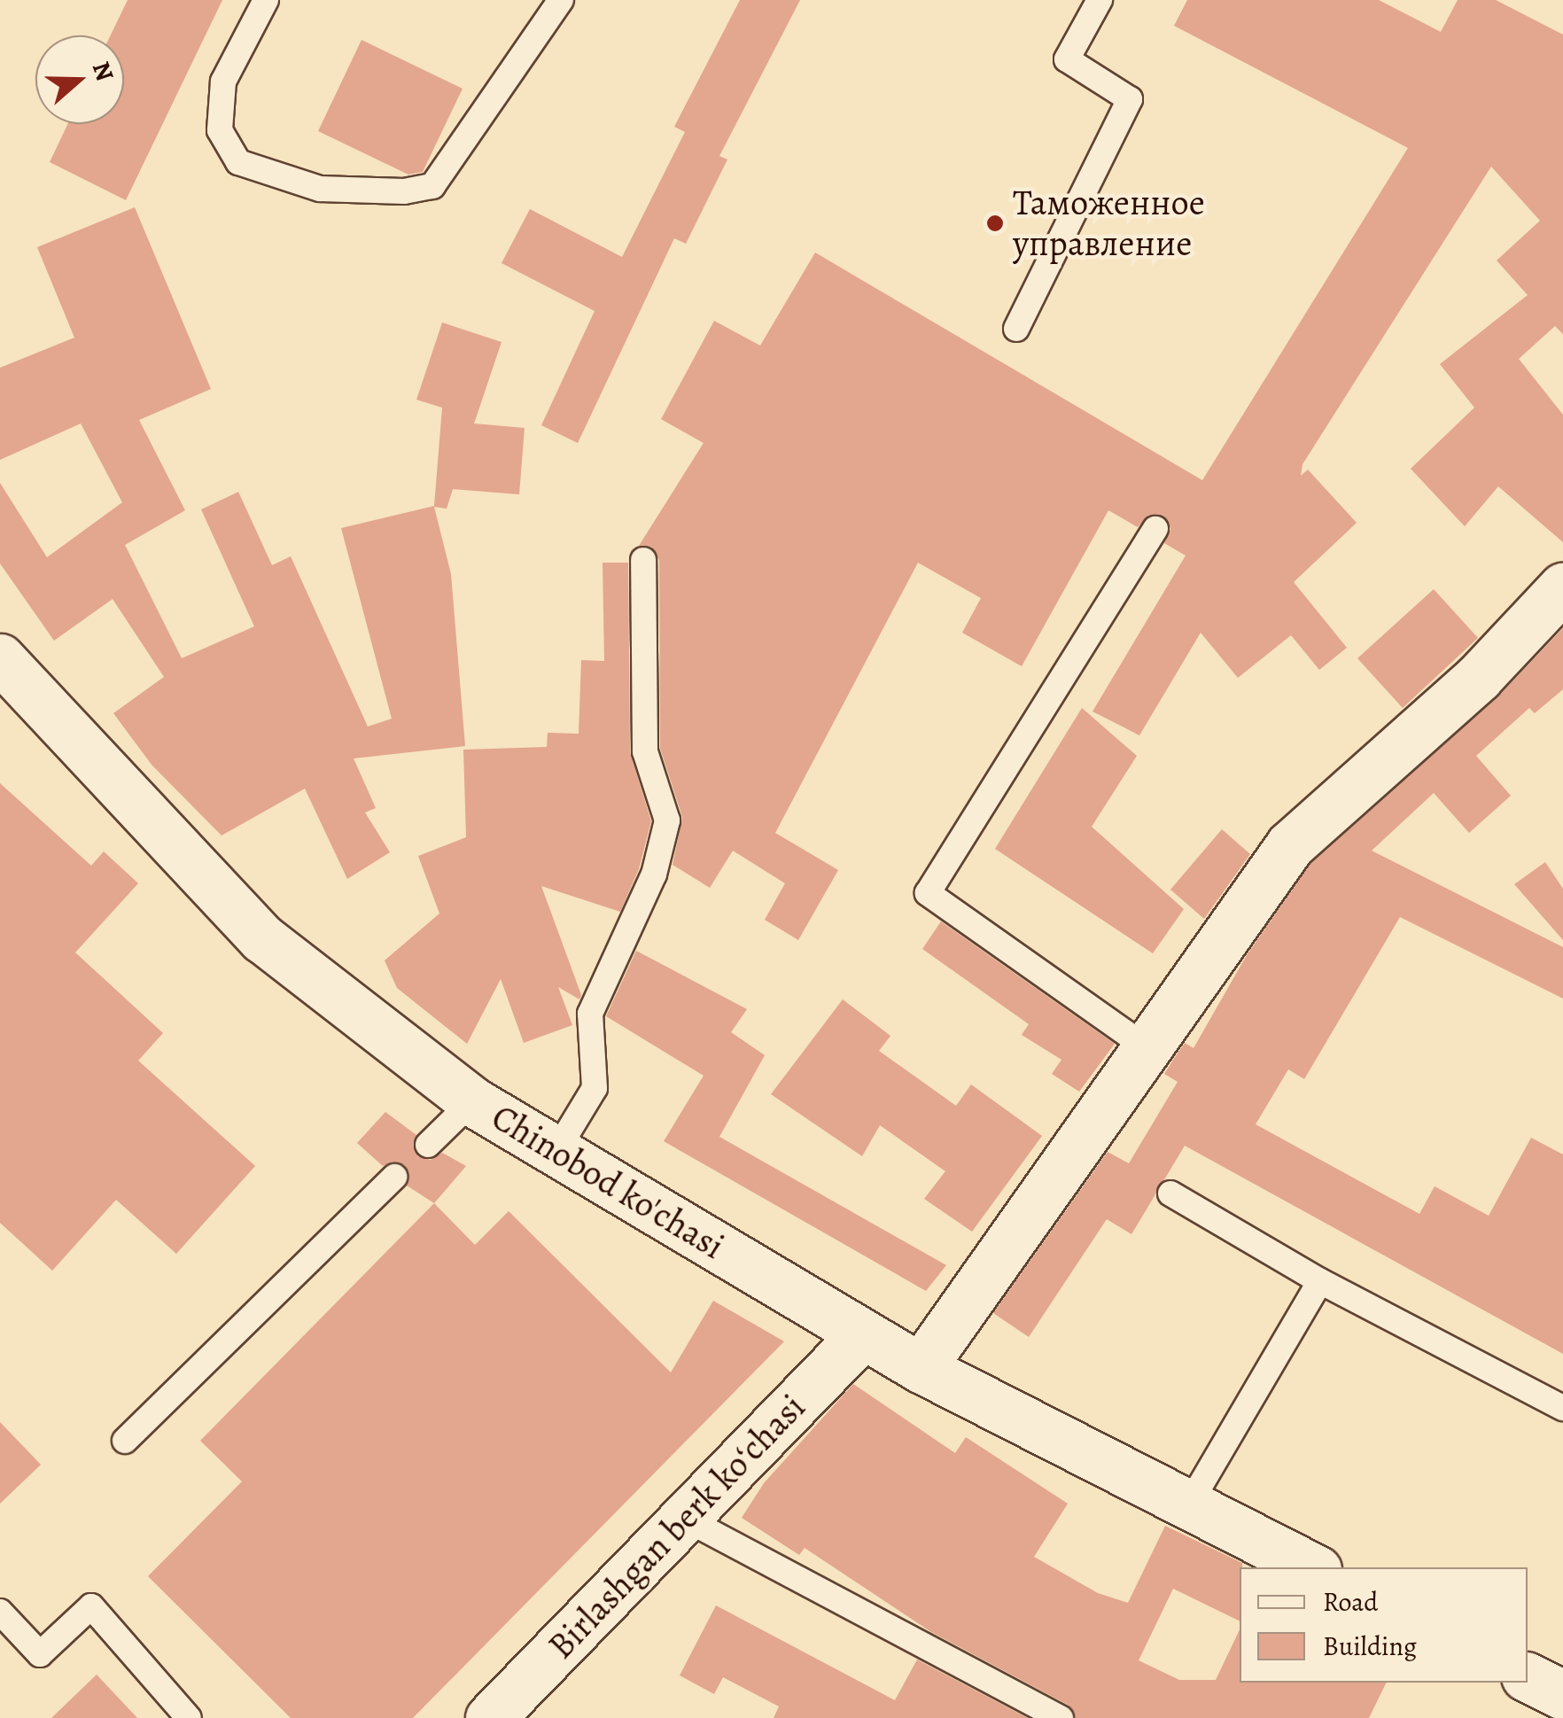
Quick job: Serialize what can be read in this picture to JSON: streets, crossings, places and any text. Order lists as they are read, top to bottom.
{
  "streets": {
    "street": ["Chinobod ko'chasi", "Birlashgan berk koʻchasi"]
  },
  "crossings": [
    ["Chinobod ko'chasi", "Birlashgan berk koʻchasi"]
  ],
  "places": ["Таможенное управление"],
  "legend": ["Road", "Building"],
  "north": "right"
}
